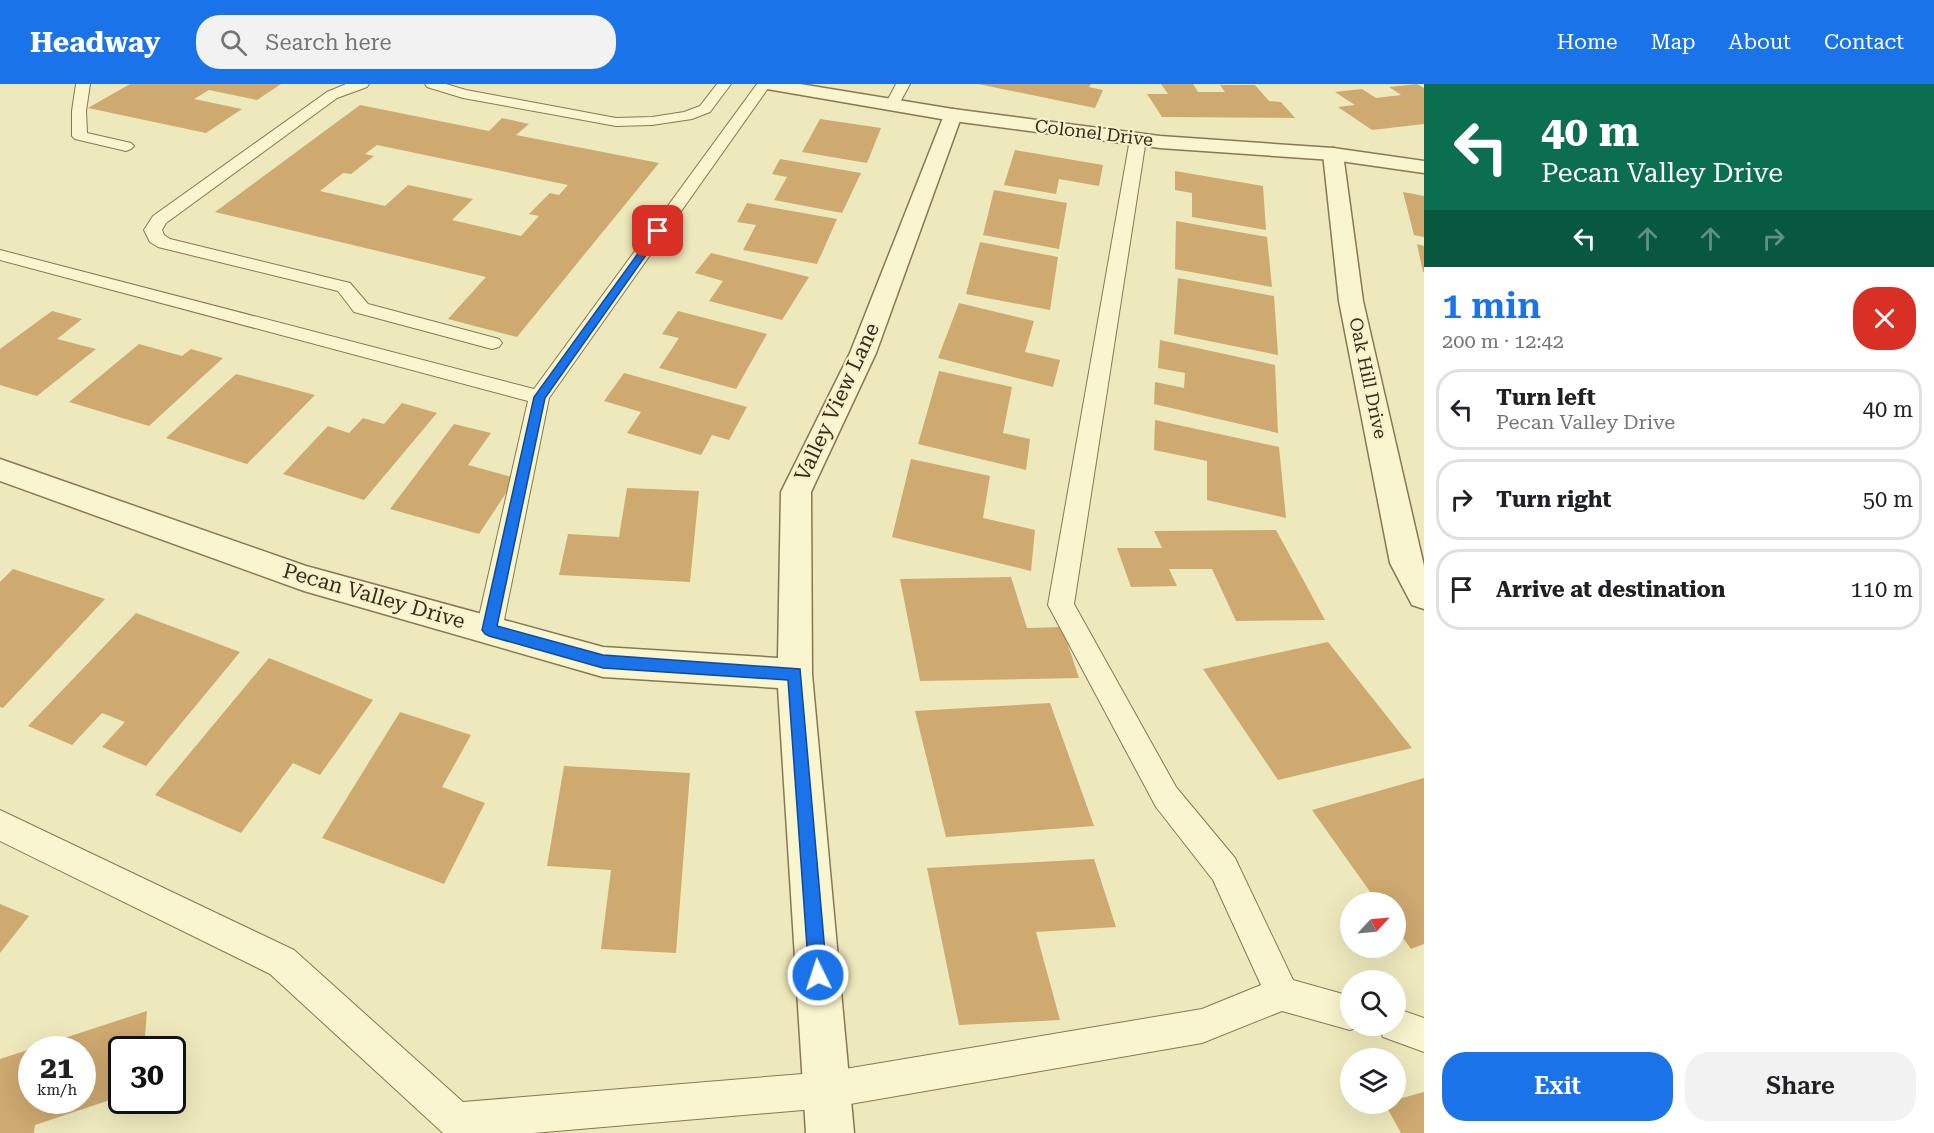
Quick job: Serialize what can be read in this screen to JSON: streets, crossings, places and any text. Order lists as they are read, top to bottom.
{
  "streets": {
    "street": [
      "Colonel Drive",
      "Oak Hill Drive",
      "Valley View Lane",
      "Pecan Valley Drive"
    ]
  },
  "crossings": [
    ["Colonel Drive", "Oak Hill Drive"],
    ["Colonel Drive", "Valley View Lane"],
    ["Valley View Lane", "Pecan Valley Drive"]
  ],
  "north": "top right",
  "page": {
    "header": "Headway",
    "search": "Search here",
    "nav": [
      "Home",
      "Map",
      "About",
      "Contact"
    ],
    "turn": ["40 m", "Pecan Valley Drive"],
    "heading": ["1 min", "200 m · 12:42"],
    "list": [
      {
        "name": "Turn left",
        "note": "Pecan Valley Drive",
        "value": "40 m"
      },
      {
        "name": "Turn right",
        "value": "50 m"
      },
      {
        "name": "Arrive at destination",
        "value": "110 m"
      }
    ],
    "speed": "21 km/h",
    "limit": "30",
    "buttons": ["Exit", "Share"]
  }
}
